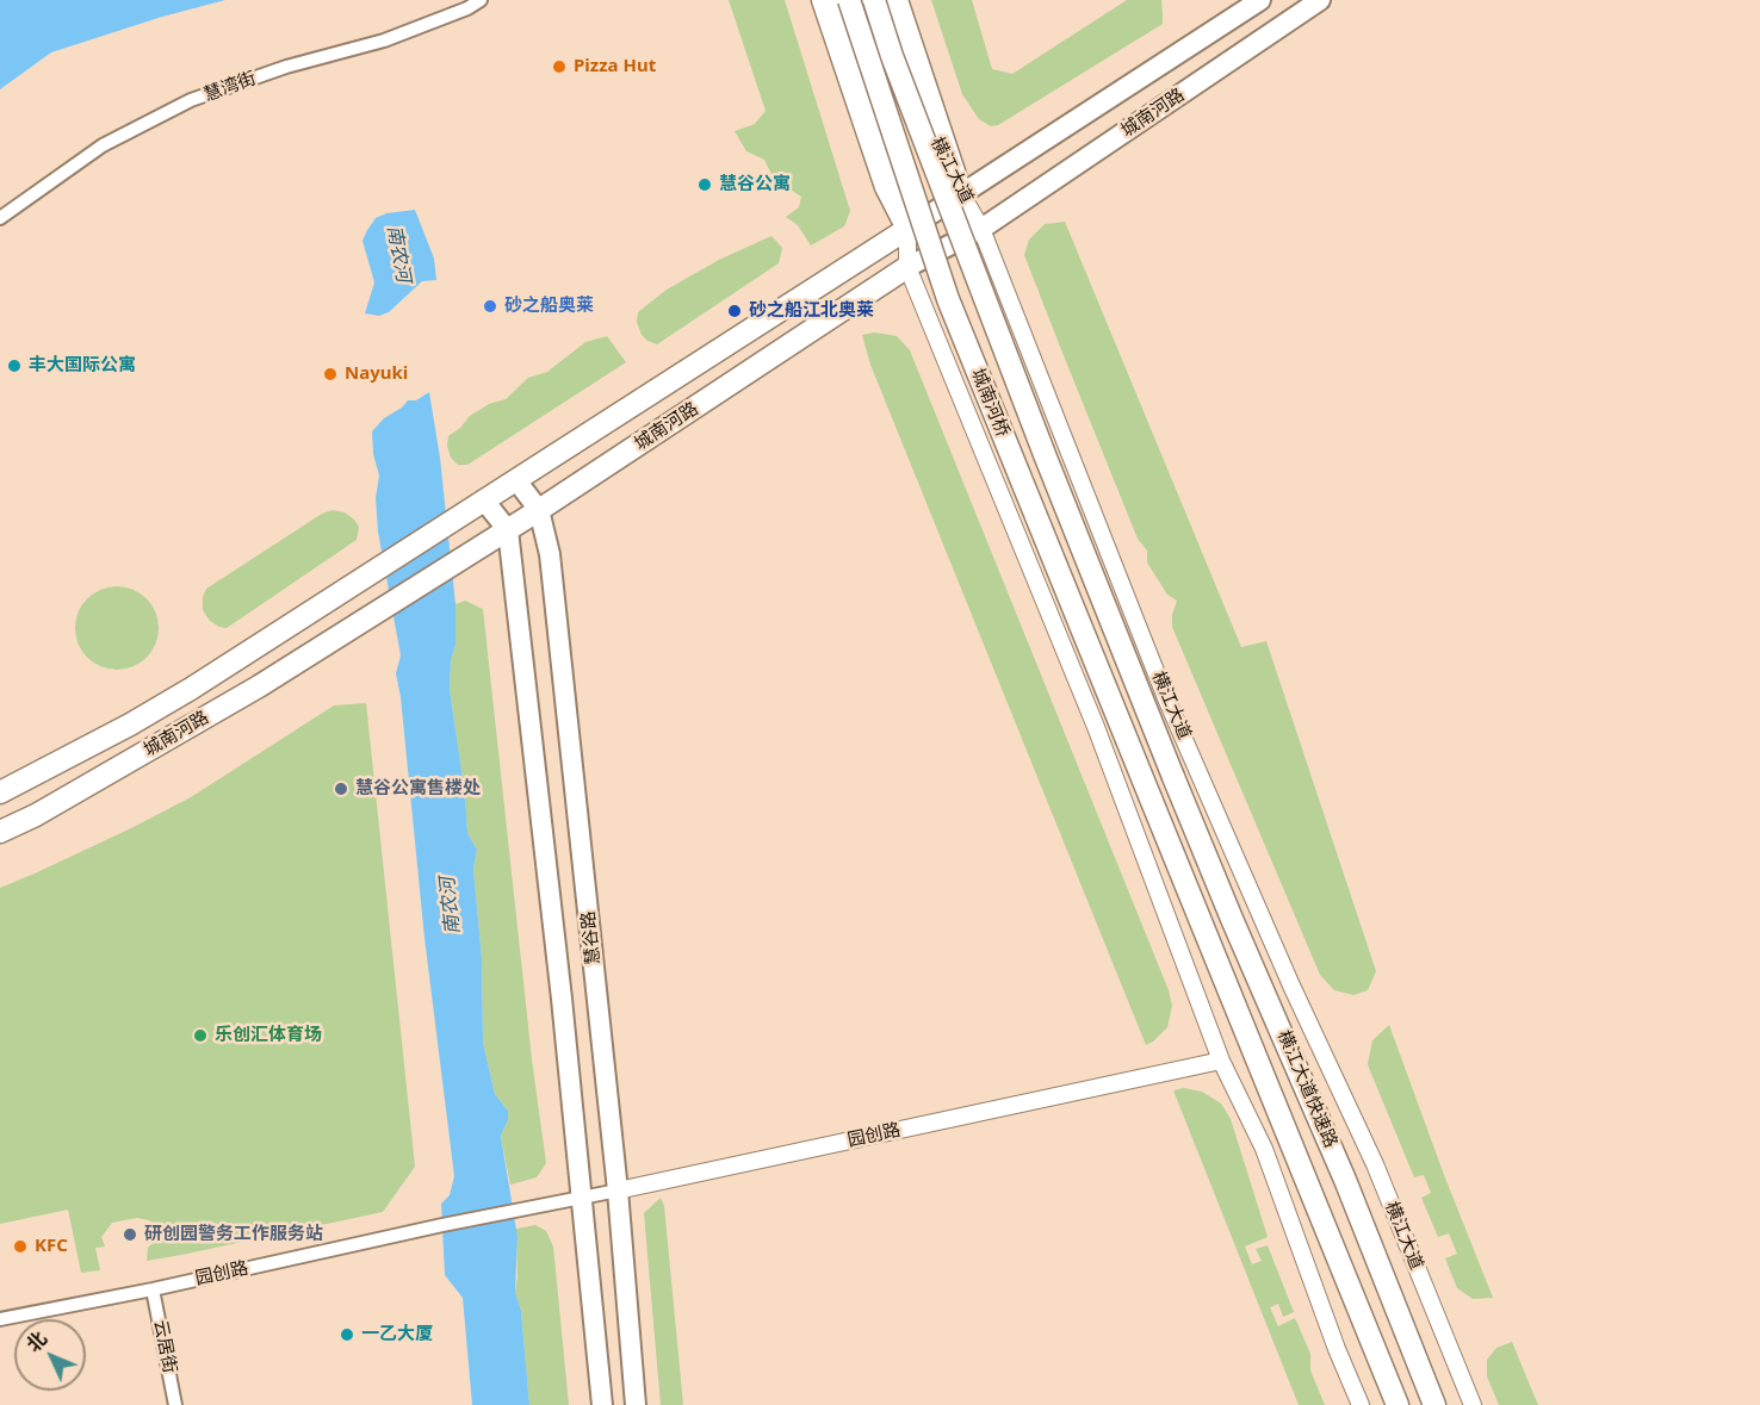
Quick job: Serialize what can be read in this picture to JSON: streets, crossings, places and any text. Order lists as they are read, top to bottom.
{
  "streets": {
    "main road": [
      "城南河路",
      "城南河桥",
      "慧谷路",
      "横江大道快速路"
    ],
    "street": [
      "慧湾街",
      "横江大道",
      "园创路",
      "云居街"
    ]
  },
  "crossings": [
    ["城南河路", "横江大道"],
    ["城南河路", "慧谷路"],
    ["城南河桥", "横江大道快速路"],
    ["慧谷路", "园创路"],
    ["园创路", "云居街"]
  ],
  "water": ["南农河"],
  "places": [
    "Pizza Hut",
    "慧谷公寓",
    "砂之船奥莱",
    "砂之船江北奥莱",
    "丰大国际公寓",
    "Nayuki",
    "慧谷公寓售楼处",
    "乐创汇体育场",
    "研创园警务工作服务站",
    "KFC",
    "一乙大厦"
  ],
  "north": "top left"
}
